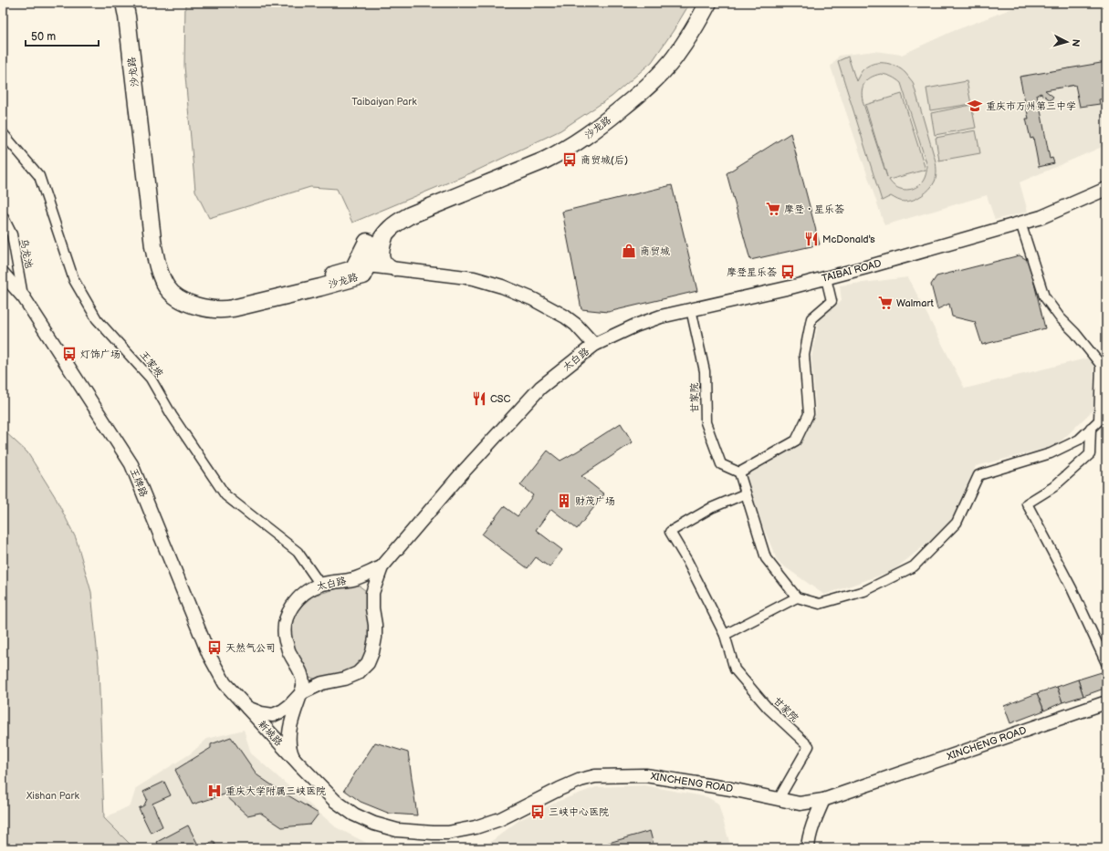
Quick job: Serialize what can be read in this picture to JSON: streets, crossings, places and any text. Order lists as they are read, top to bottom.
{
  "streets": {
    "highway": ["沙龙路"],
    "main road": [
      "TAIBAI ROAD",
      "太白路",
      "王牌路",
      "新城路",
      "XINCHENG ROAD"
    ],
    "street": ["乌龙池", "王家坡", "甘家院"]
  },
  "crossings": [
    ["沙龙路", "太白路"],
    ["乌龙池", "王牌路"],
    ["TAIBAI ROAD", "太白路"],
    ["TAIBAI ROAD", "甘家院"],
    ["太白路", "王家坡"],
    ["太白路", "王牌路"],
    ["太白路", "新城路"],
    ["太白路", "XINCHENG ROAD"],
    ["甘家院", "XINCHENG ROAD"],
    ["王牌路", "新城路"],
    ["新城路", "XINCHENG ROAD"]
  ],
  "parks": ["Taibaiyan Park", "Xishan Park"],
  "places": {
    "school or university": ["重庆市万州第三中学"],
    "bus stop": [
      "商贸城(后)",
      "摩登星乐荟",
      "灯饰广场",
      "天然气公司",
      "三峡中心医院"
    ],
    "supermarket": ["摩登・星乐荟", "Walmart"],
    "restaurant": ["McDonald's", "CSC"],
    "shop": ["商贸城"],
    "building": ["财茂广场"],
    "hospital": ["重庆大学附属三峡医院"]
  },
  "scale_bar": "50 m",
  "north": "right"
}
